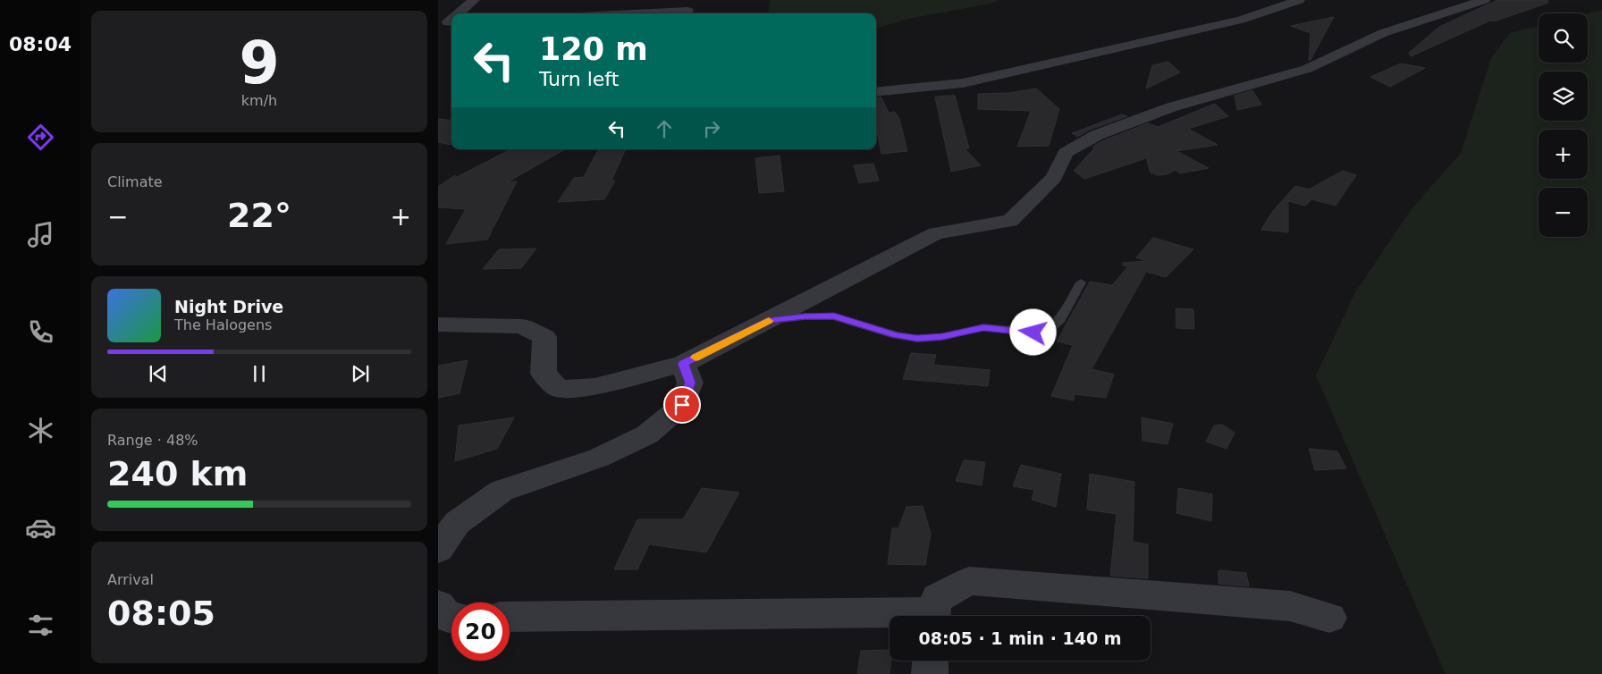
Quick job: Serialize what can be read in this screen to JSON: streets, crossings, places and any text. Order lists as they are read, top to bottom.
{
  "page": {
    "tabs": "08:04",
    "tile": [
      ["9", "km/h"],
      "Climate",
      ["Range · 48%", "240 km"],
      ["Arrival", "08:05"]
    ],
    "map_buttons": ["+", "−"],
    "turn": ["120 m", "Turn left"],
    "heat": ["−", "22°", "+"],
    "song": ["Night Drive", "The Halogens"],
    "limit": "20",
    "trip": "08:05 · 1 min · 140 m"
  }
}
